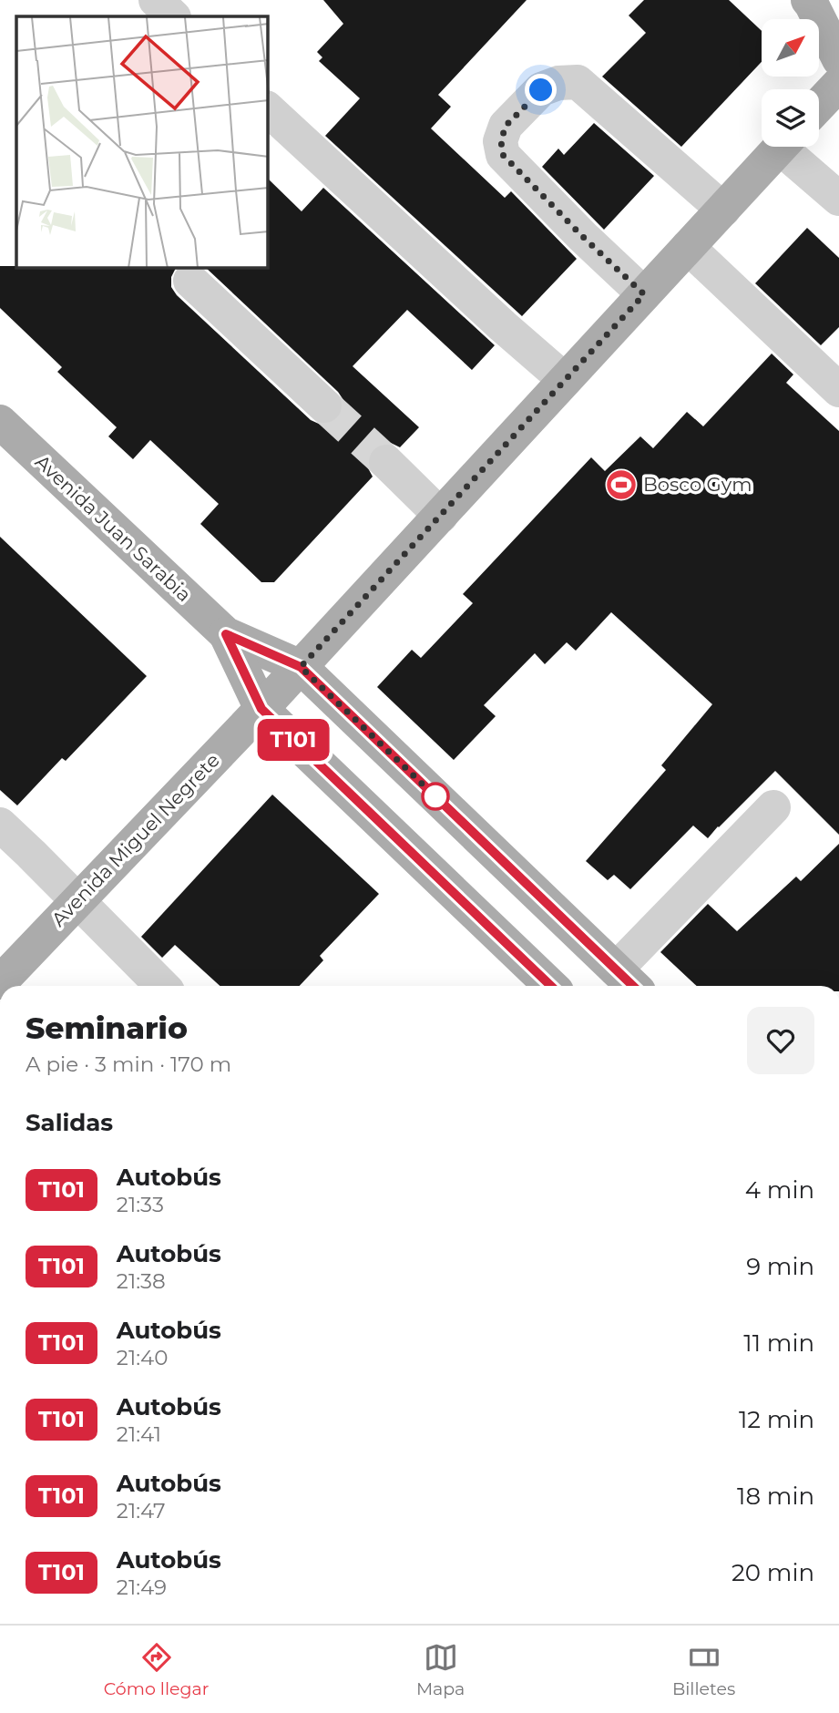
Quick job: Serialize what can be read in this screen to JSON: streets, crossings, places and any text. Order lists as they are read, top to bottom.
{
  "streets": {
    "main road": ["Avenida Juan Sarabia", "Avenida Miguel Negrete"]
  },
  "crossings": [
    ["Avenida Juan Sarabia", "Avenida Miguel Negrete"]
  ],
  "places": {
    "sports": ["Bosco Gym"]
  },
  "lines": ["bus line T101"],
  "north": "top right",
  "page": {
    "on_map": "T101",
    "heading": [
      ["Seminario", "A pie · 3 min · 170 m"],
      "Salidas"
    ],
    "list": [
      {
        "mark": "T101",
        "name": "Autobús",
        "note": "21:33",
        "value": "4 min"
      },
      {
        "mark": "T101",
        "name": "Autobús",
        "note": "21:38",
        "value": "9 min"
      },
      {
        "mark": "T101",
        "name": "Autobús",
        "note": "21:40",
        "value": "11 min"
      },
      {
        "mark": "T101",
        "name": "Autobús",
        "note": "21:41",
        "value": "12 min"
      },
      {
        "mark": "T101",
        "name": "Autobús",
        "note": "21:47",
        "value": "18 min"
      },
      {
        "mark": "T101",
        "name": "Autobús",
        "note": "21:49",
        "value": "20 min"
      }
    ],
    "tabs": ["Cómo llegar", "Mapa", "Billetes"]
  }
}
